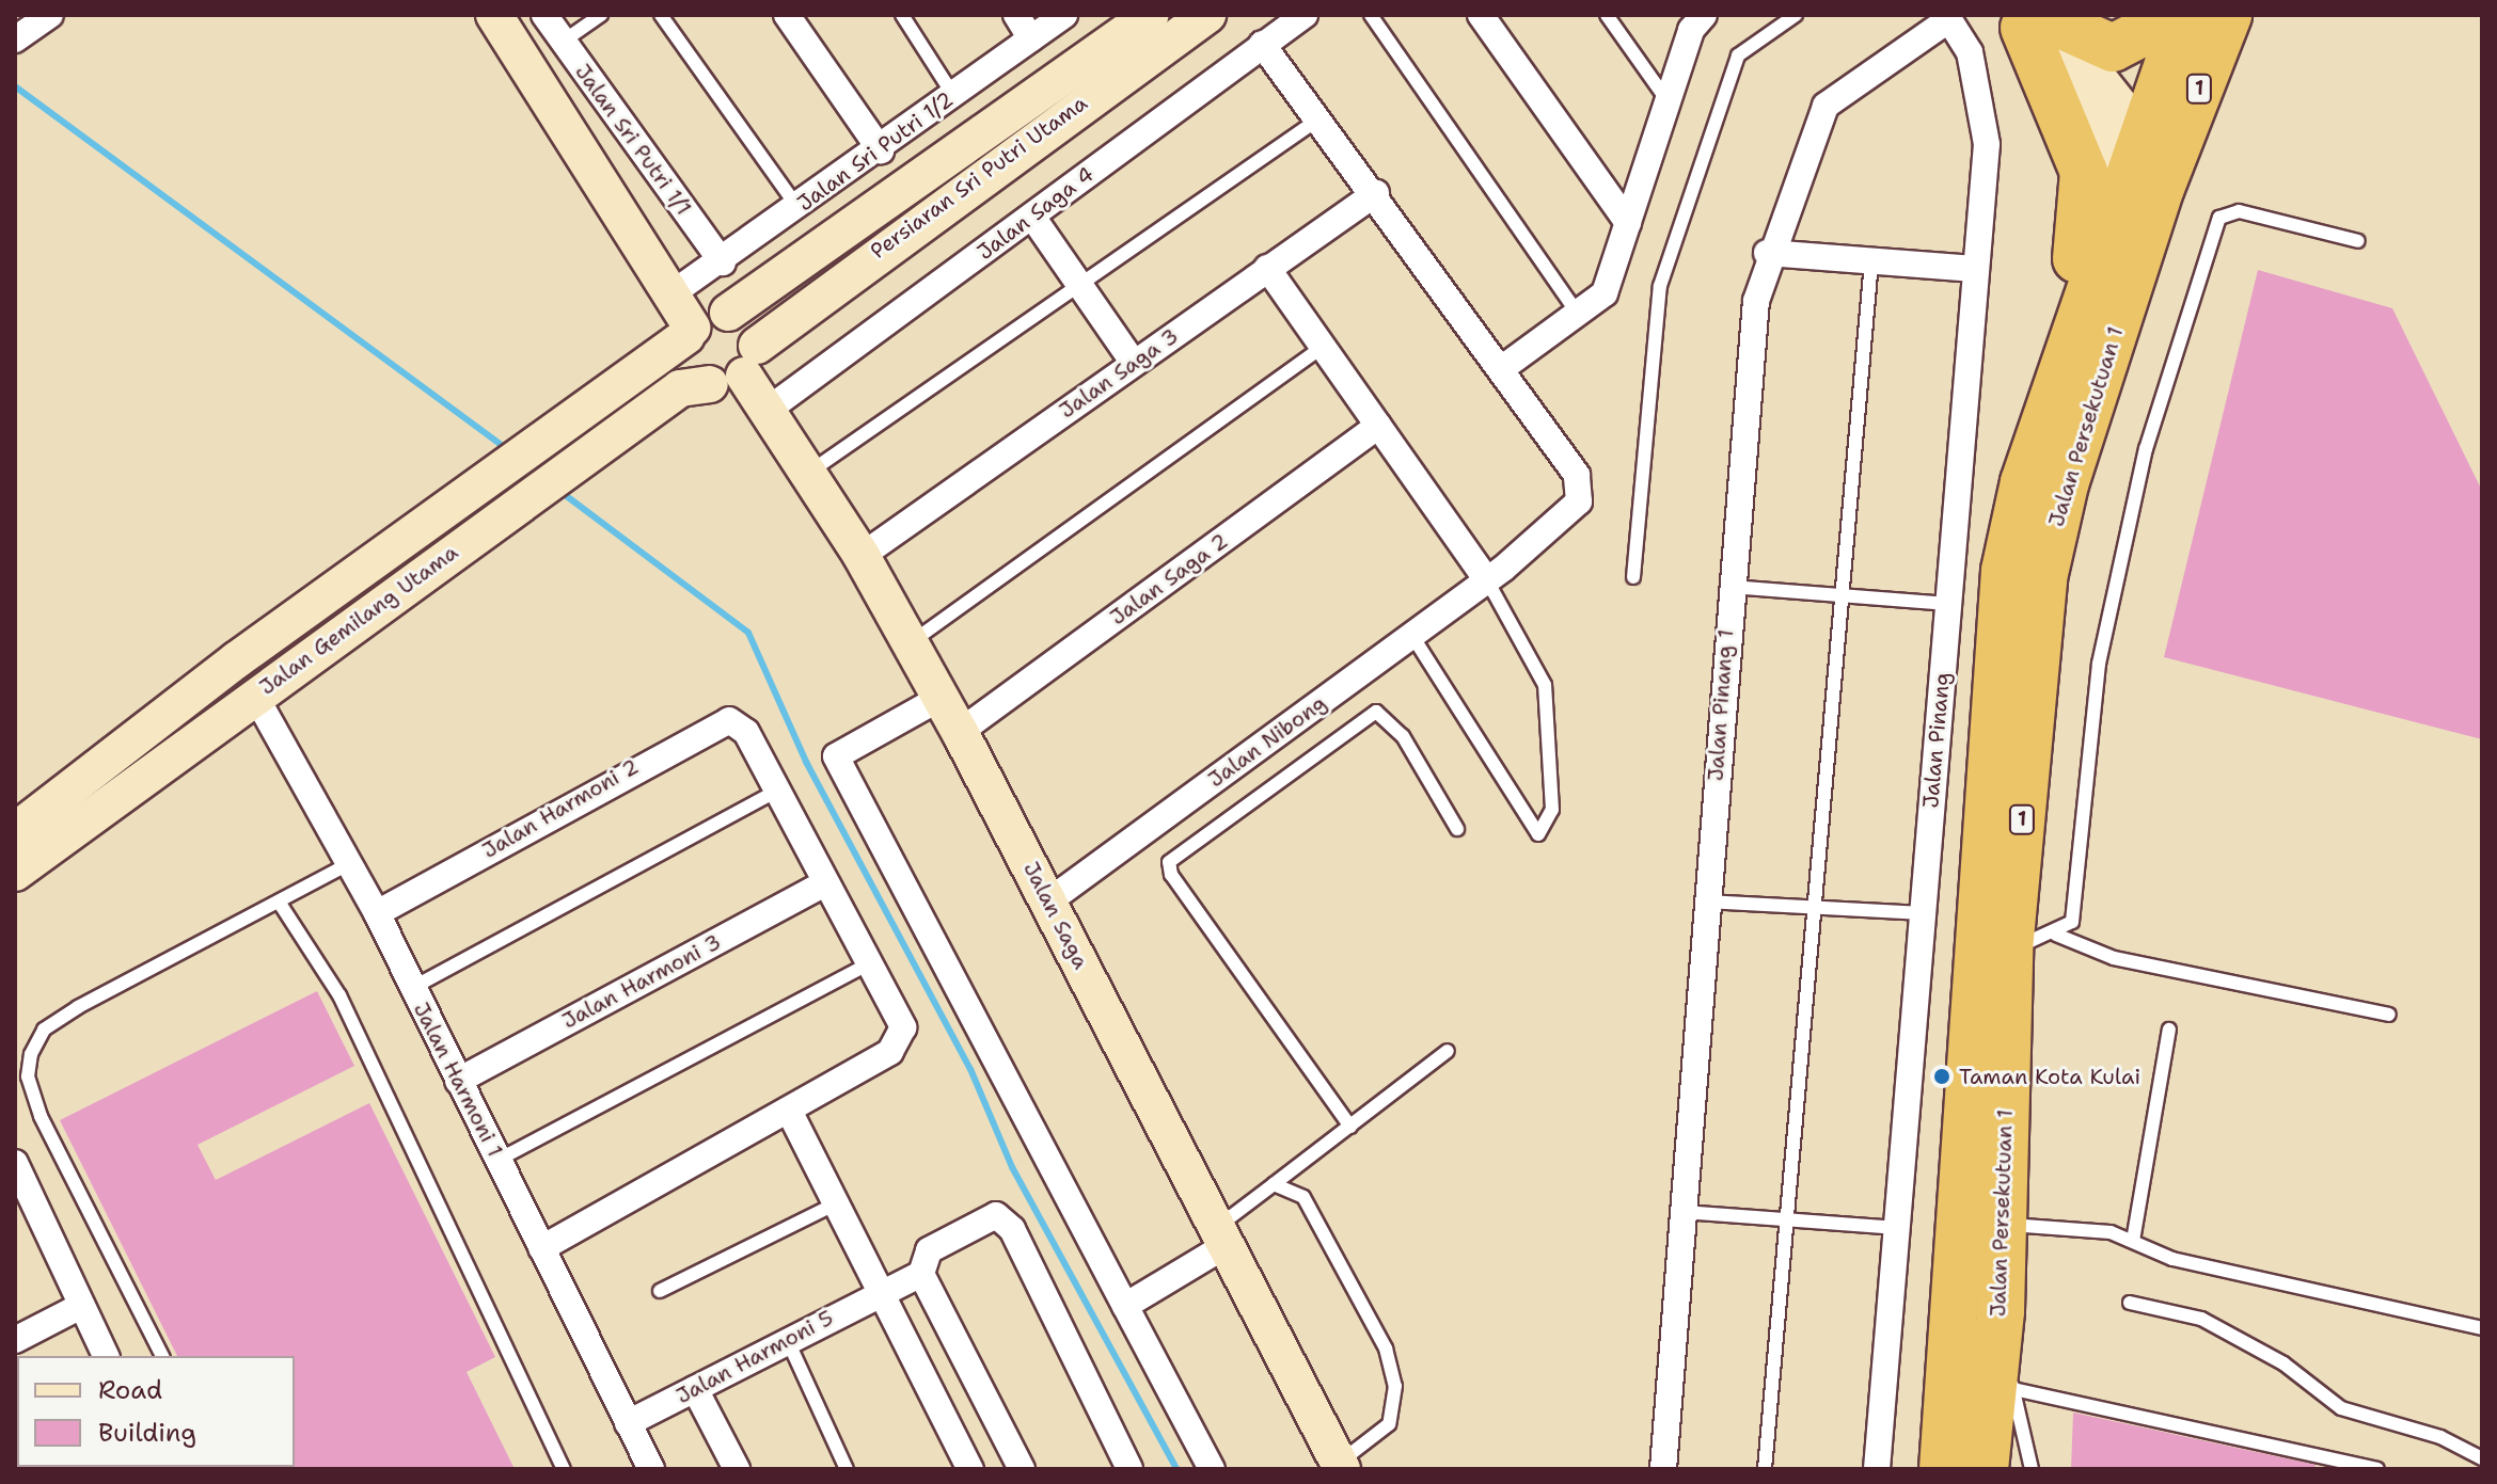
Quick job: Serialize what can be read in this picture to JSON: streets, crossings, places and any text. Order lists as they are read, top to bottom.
{
  "streets": {
    "highway": ["1", "Jalan Persekutuan 1"],
    "main road": ["Persiaran Sri Putri Utama", "Jalan Gemilang Utama", "Jalan Saga"],
    "street": [
      "Jalan Sri Putri 1/1",
      "Jalan Sri Putri 1/2",
      "Jalan Saga 4",
      "Jalan Saga 3",
      "Jalan Saga 2",
      "Jalan Pinang 1",
      "Jalan Pinang",
      "Jalan Nibong",
      "Jalan Harmoni 2",
      "Jalan Harmoni 3",
      "Jalan Harmoni 1",
      "Jalan Harmoni 5"
    ]
  },
  "crossings": [
    ["Jalan Sri Putri 1/1", "Jalan Sri Putri 1/2"],
    ["Persiaran Sri Putri Utama", "Jalan Gemilang Utama"],
    ["Persiaran Sri Putri Utama", "Jalan Saga"],
    ["Jalan Saga 4", "Jalan Saga"],
    ["Jalan Saga 3", "Jalan Saga"],
    ["Jalan Saga 2", "Jalan Saga"],
    ["Jalan Gemilang Utama", "Jalan Saga"],
    ["Jalan Gemilang Utama", "Jalan Harmoni 1"],
    ["Jalan Pinang 1", "Jalan Pinang"],
    ["Jalan Nibong", "Jalan Saga"],
    ["Jalan Harmoni 2", "Jalan Harmoni 1"],
    ["Jalan Harmoni 3", "Jalan Harmoni 1"],
    ["Jalan Harmoni 1", "Jalan Harmoni 5"]
  ],
  "places": ["Taman Kota Kulai"],
  "legend": ["Road", "Building"]
}
